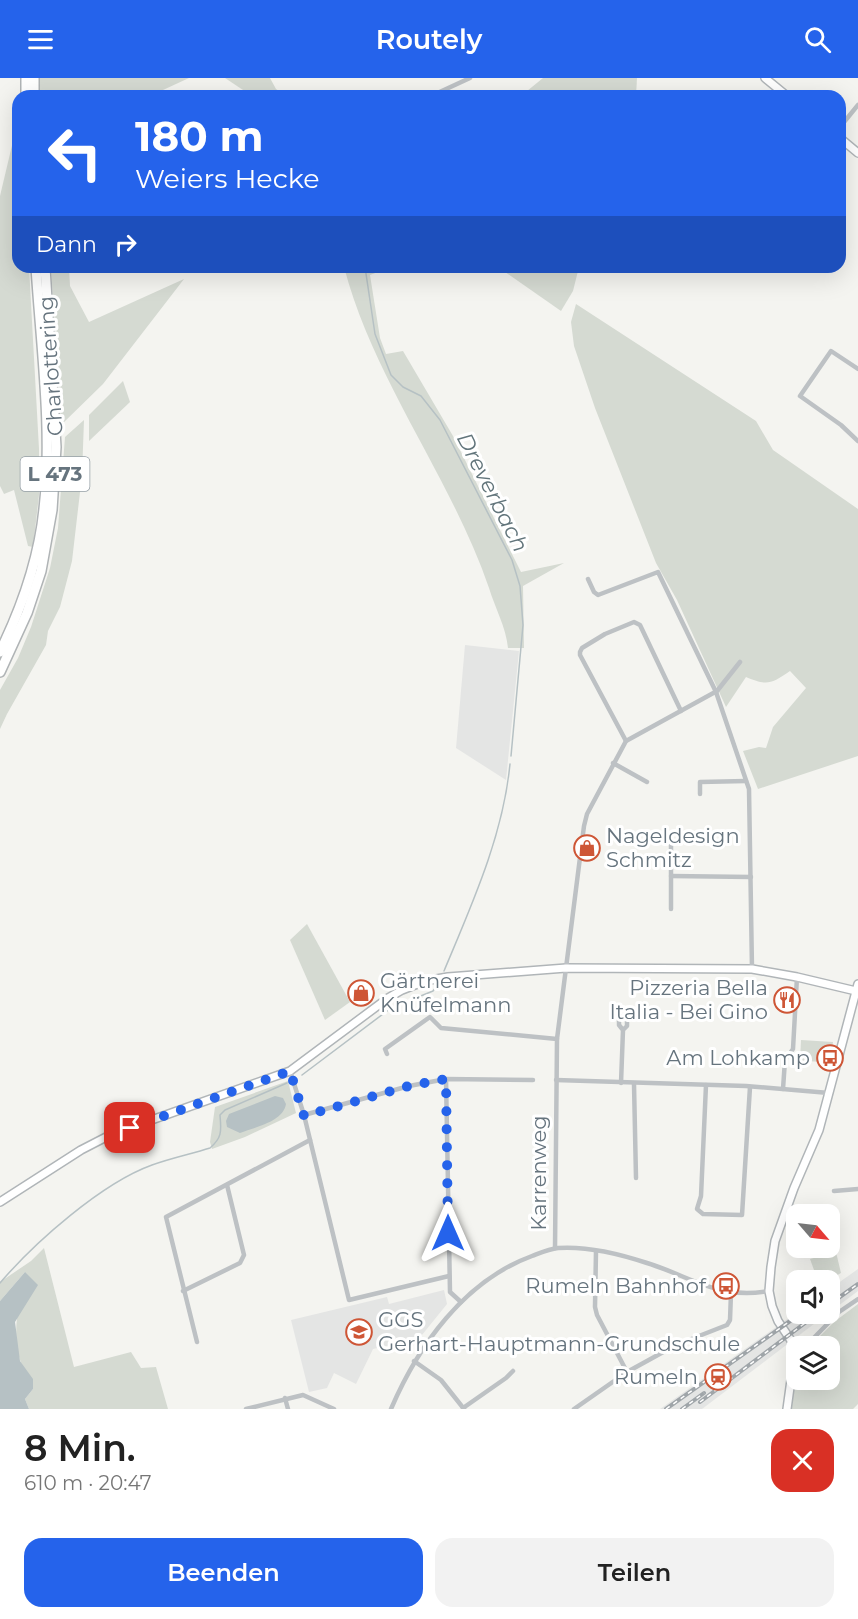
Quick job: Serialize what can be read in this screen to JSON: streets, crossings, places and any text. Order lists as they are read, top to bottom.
{
  "streets": {
    "highway": ["Charlottering", "L 473"],
    "street": ["Karrenweg"]
  },
  "water": ["Dreverbach"],
  "places": {
    "shop": ["Nageldesign Schmitz", "Gärtnerei Knüfelmann"],
    "restaurant": ["Pizzeria Bella Italia - Bei Gino"],
    "bus stop": ["Am Lohkamp", "Rumeln Bahnhof"],
    "school or university": ["GGS Gerhart-Hauptmann-Grundschule"],
    "station": ["Rumeln"]
  },
  "north": "bottom right",
  "page": {
    "header": "Routely",
    "turn": ["180 m", "Weiers Hecke"],
    "then": "Dann",
    "heading": ["8 Min.", "610 m · 20:47"],
    "buttons": ["Beenden", "Teilen"]
  }
}
